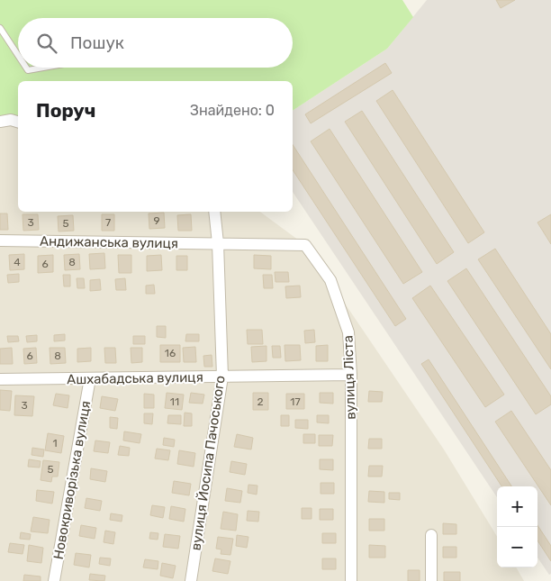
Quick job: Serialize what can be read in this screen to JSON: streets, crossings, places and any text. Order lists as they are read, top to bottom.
{
  "streets": {
    "street": [
      "Андижанська вулиця",
      "вулиця Ліста",
      "Ашхабадська вулиця",
      "вулиця Йосипа Пачоського",
      "Новокриворізька вулиця"
    ]
  },
  "crossings": [
    ["Андижанська вулиця", "вулиця Ліста"],
    ["Андижанська вулиця", "вулиця Йосипа Пачоського"],
    ["вулиця Ліста", "Ашхабадська вулиця"],
    ["вулиця Ліста", "вулиця Йосипа Пачоського"],
    ["Ашхабадська вулиця", "вулиця Йосипа Пачоського"],
    ["Ашхабадська вулиця", "Новокриворізька вулиця"]
  ],
  "house_numbers": [
    "9",
    "3",
    "7",
    "5",
    "4",
    "8",
    "6",
    "16",
    "6",
    "8",
    "11",
    "2",
    "17",
    "3",
    "1",
    "5"
  ],
  "page": {
    "search": "Пошук",
    "heading": ["Поруч", "Знайдено: 0"],
    "map_buttons": ["+", "−"]
  }
}
